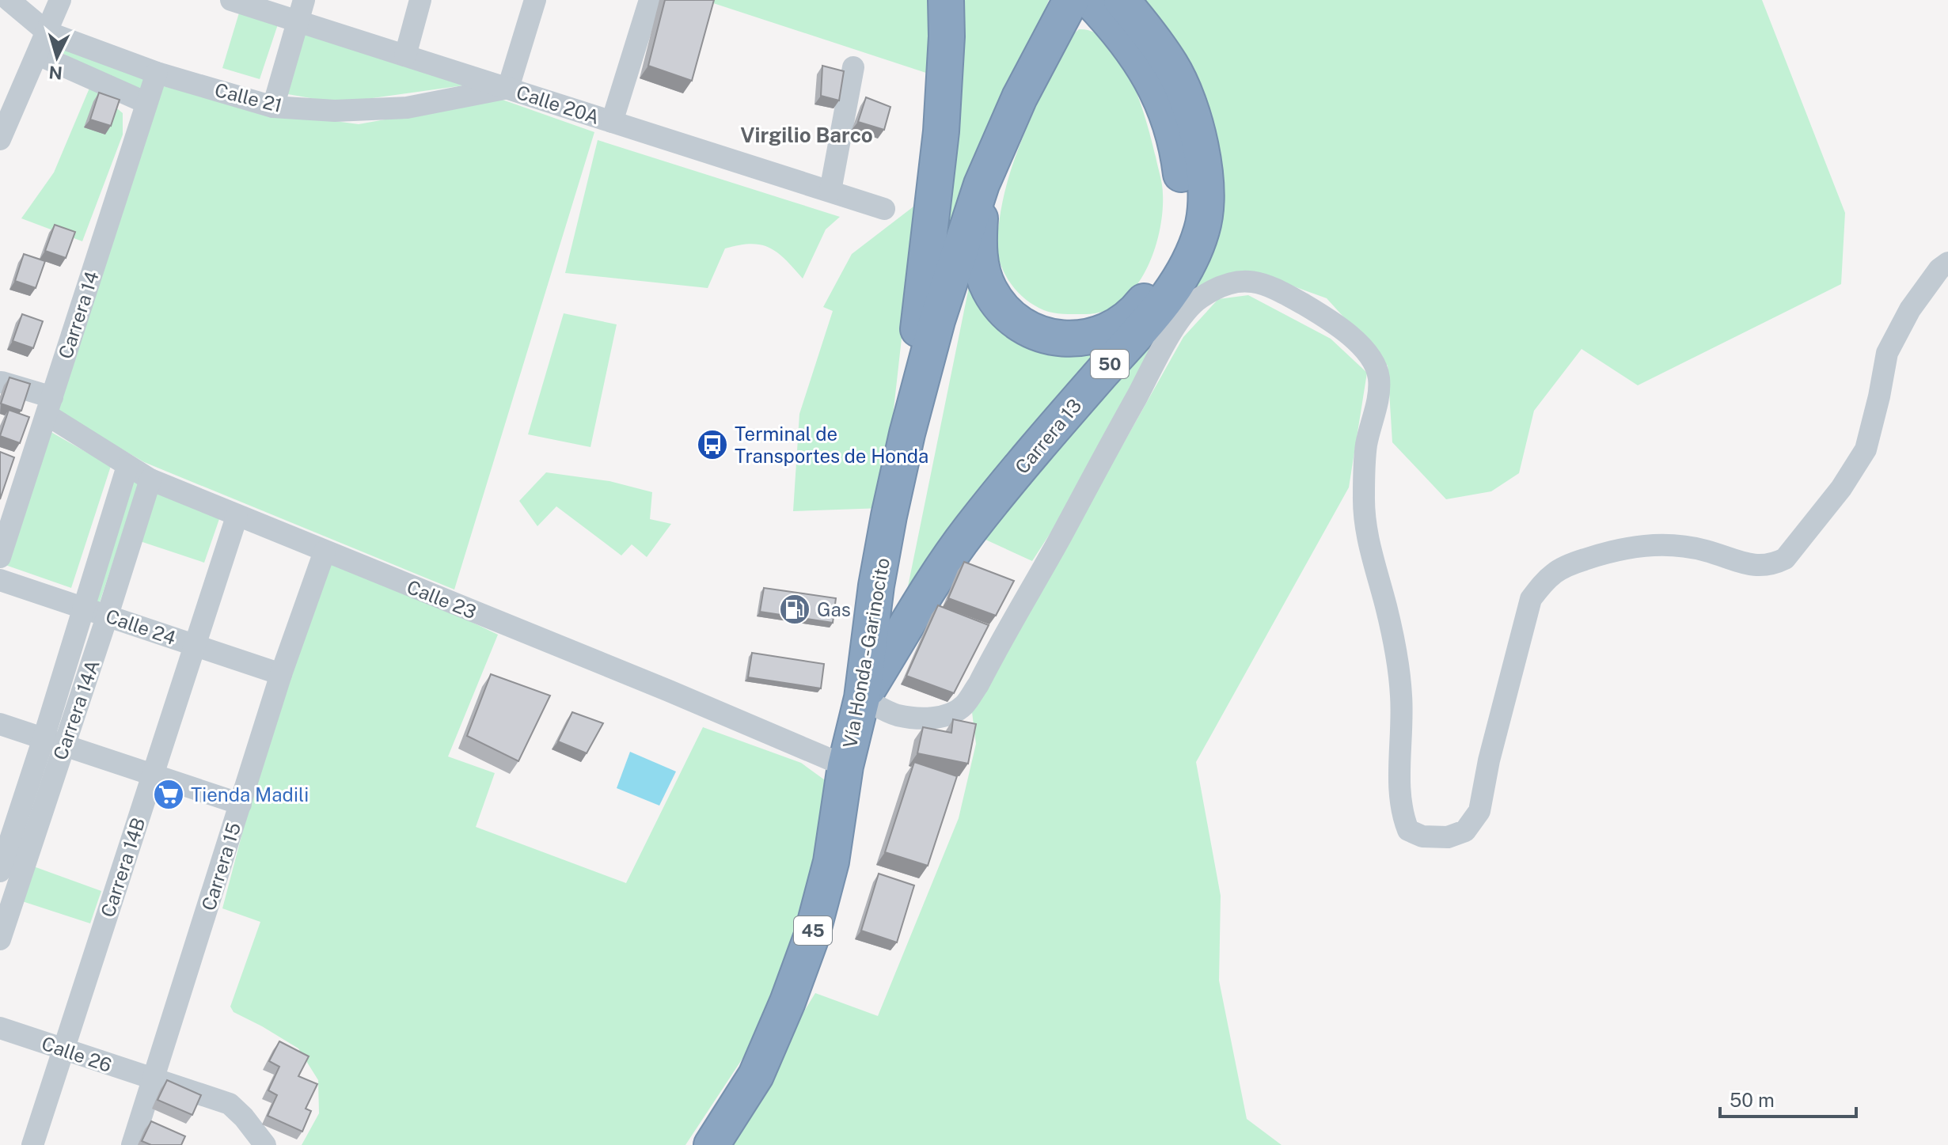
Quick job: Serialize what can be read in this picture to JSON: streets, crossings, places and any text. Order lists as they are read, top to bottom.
{
  "streets": {
    "highway": [
      "50",
      "Carrera 13",
      "Vía Honda - Garinocito",
      "45"
    ],
    "street": [
      "Calle 21",
      "Calle 20A",
      "Carrera 14",
      "Calle 23",
      "Calle 24",
      "Carrera 14A",
      "Carrera 15",
      "Carrera 14B",
      "Calle 26"
    ]
  },
  "crossings": [
    ["Calle 21", "Calle 20A"],
    ["Calle 21", "Carrera 14"],
    ["Carrera 14", "Calle 23"],
    ["50", "Vía Honda - Garinocito"],
    ["Carrera 13", "Vía Honda - Garinocito"],
    ["Calle 23", "Vía Honda - Garinocito"],
    ["Calle 23", "Carrera 14A"],
    ["Calle 23", "Carrera 15"],
    ["Calle 23", "Carrera 14B"],
    ["Calle 24", "Carrera 14A"],
    ["Calle 24", "Carrera 15"],
    ["Calle 24", "Carrera 14B"],
    ["Carrera 15", "Calle 26"],
    ["Carrera 14B", "Calle 26"]
  ],
  "districts": ["Virgilio Barco"],
  "places": {
    "bus stop": ["Terminal de Transportes de Honda"],
    "fuel station": ["Gas"],
    "supermarket": ["Tienda Madili"]
  },
  "scale_bar": "50 m",
  "north": "bottom"
}
